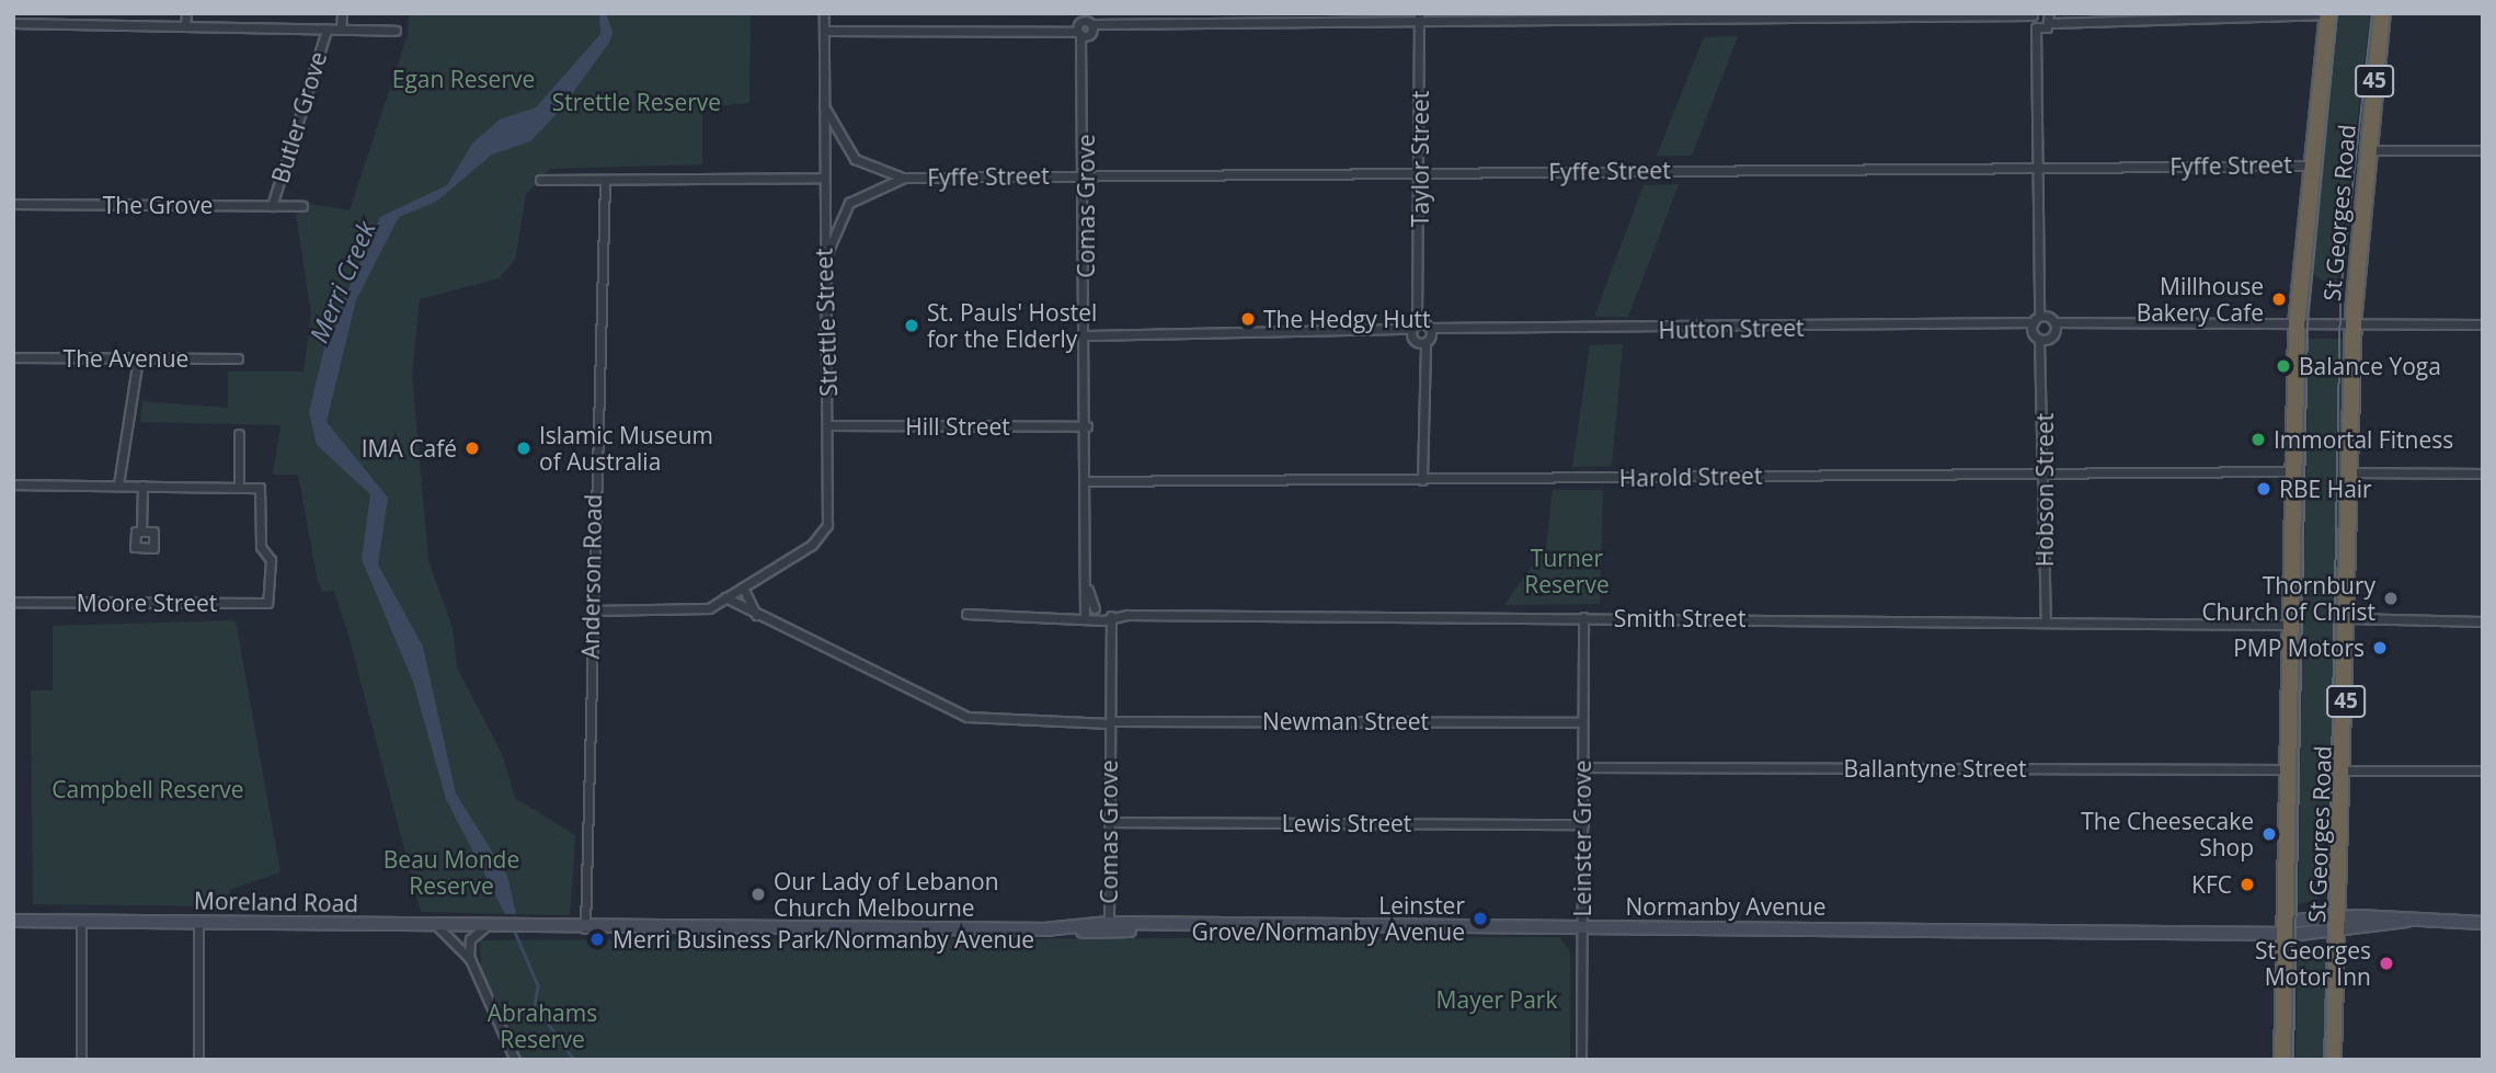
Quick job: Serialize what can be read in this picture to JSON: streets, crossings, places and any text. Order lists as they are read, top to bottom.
{
  "streets": {
    "highway": ["45", "St Georges Road"],
    "main road": ["Moreland Road", "Normanby Avenue"],
    "street": [
      "Butler Grove",
      "Taylor Street",
      "Fyffe Street",
      "The Grove",
      "Comas Grove",
      "Strettle Street",
      "Hutton Street",
      "The Avenue",
      "Hill Street",
      "Harold Street",
      "Hobson Street",
      "Anderson Road",
      "Moore Street",
      "Smith Street",
      "Newman Street",
      "Ballantyne Street",
      "Lewis Street",
      "Leinster Grove"
    ]
  },
  "crossings": [
    ["Butler Grove", "The Grove"],
    ["Taylor Street", "Fyffe Street"],
    ["Taylor Street", "Hutton Street"],
    ["Taylor Street", "Harold Street"],
    ["Fyffe Street", "Comas Grove"],
    ["Fyffe Street", "St Georges Road"],
    ["Fyffe Street", "Strettle Street"],
    ["Comas Grove", "Hutton Street"],
    ["Comas Grove", "Hill Street"],
    ["Comas Grove", "Harold Street"],
    ["Comas Grove", "Smith Street"],
    ["Comas Grove", "Newman Street"],
    ["Comas Grove", "Lewis Street"],
    ["Comas Grove", "Normanby Avenue"],
    ["St Georges Road", "Hutton Street"],
    ["St Georges Road", "Harold Street"],
    ["St Georges Road", "Smith Street"],
    ["St Georges Road", "Ballantyne Street"],
    ["St Georges Road", "Normanby Avenue"],
    ["Strettle Street", "Hill Street"],
    ["Hutton Street", "Hobson Street"],
    ["Harold Street", "Hobson Street"],
    ["Hobson Street", "Smith Street"],
    ["Anderson Road", "Normanby Avenue"],
    ["Smith Street", "Leinster Grove"],
    ["Newman Street", "Leinster Grove"],
    ["Ballantyne Street", "Leinster Grove"],
    ["Lewis Street", "Leinster Grove"],
    ["Leinster Grove", "Normanby Avenue"],
    ["Moreland Road", "Normanby Avenue"]
  ],
  "water": ["Merri Creek"],
  "parks": [
    "Egan Reserve",
    "Strettle Reserve",
    "Turner Reserve",
    "Campbell Reserve",
    "Beau Monde Reserve",
    "Mayer Park",
    "Abrahams Reserve"
  ],
  "places": [
    "Millhouse Bakery Cafe",
    "The Hedgy Hutt",
    "St. Pauls' Hostel for the Elderly",
    "Balance Yoga",
    "Immortal Fitness",
    "IMA Café",
    "Islamic Museum of Australia",
    "RBE Hair",
    "Thornbury Church of Christ",
    "PMP Motors",
    "The Cheesecake Shop",
    "KFC",
    "Our Lady of Lebanon Church Melbourne",
    "Leinster Grove/Normanby Avenue",
    "Merri Business Park/Normanby Avenue",
    "St Georges Motor Inn"
  ]
}
